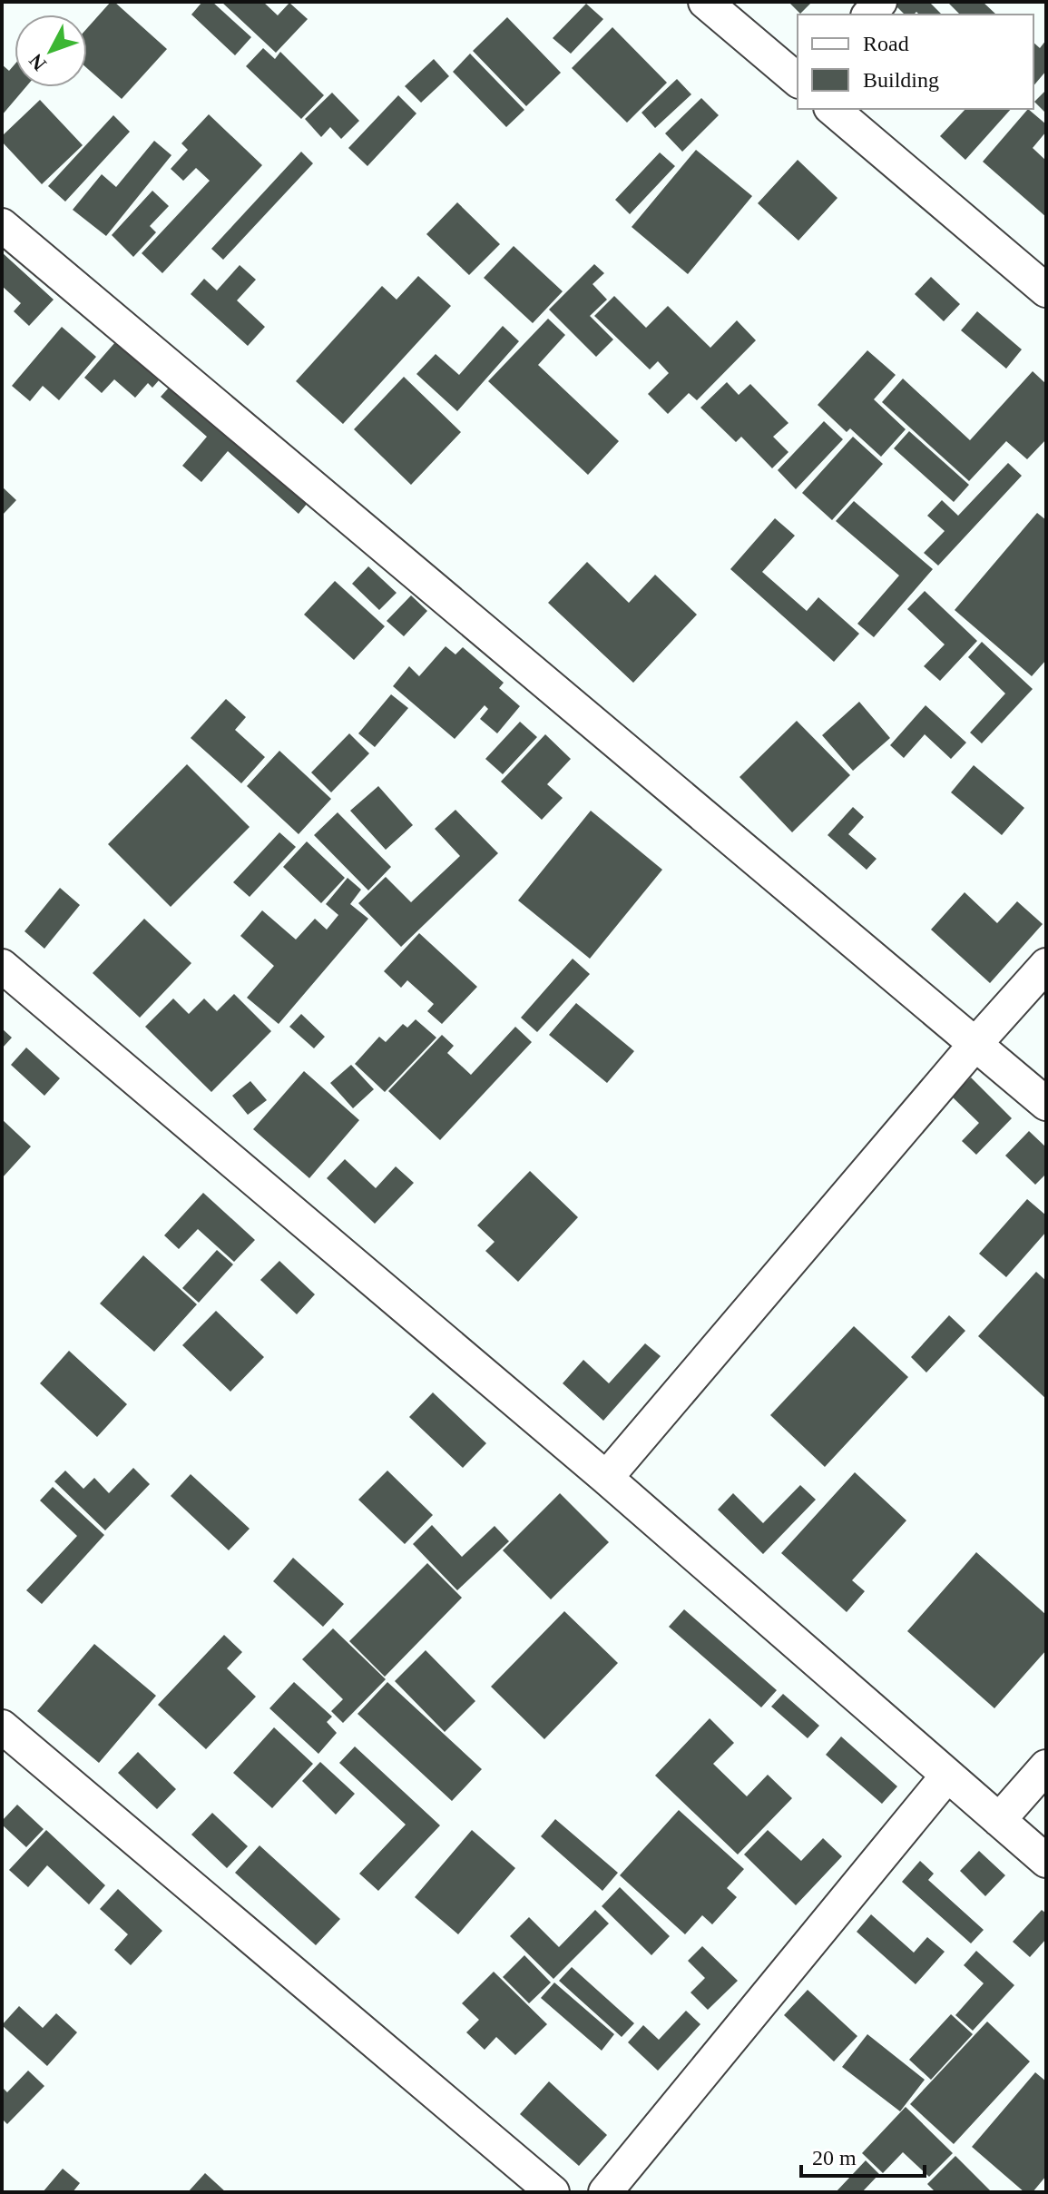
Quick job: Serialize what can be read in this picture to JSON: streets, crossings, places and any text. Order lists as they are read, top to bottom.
{
  "legend": ["Road", "Building"],
  "scale_bar": "20 m",
  "north": "bottom left"
}
